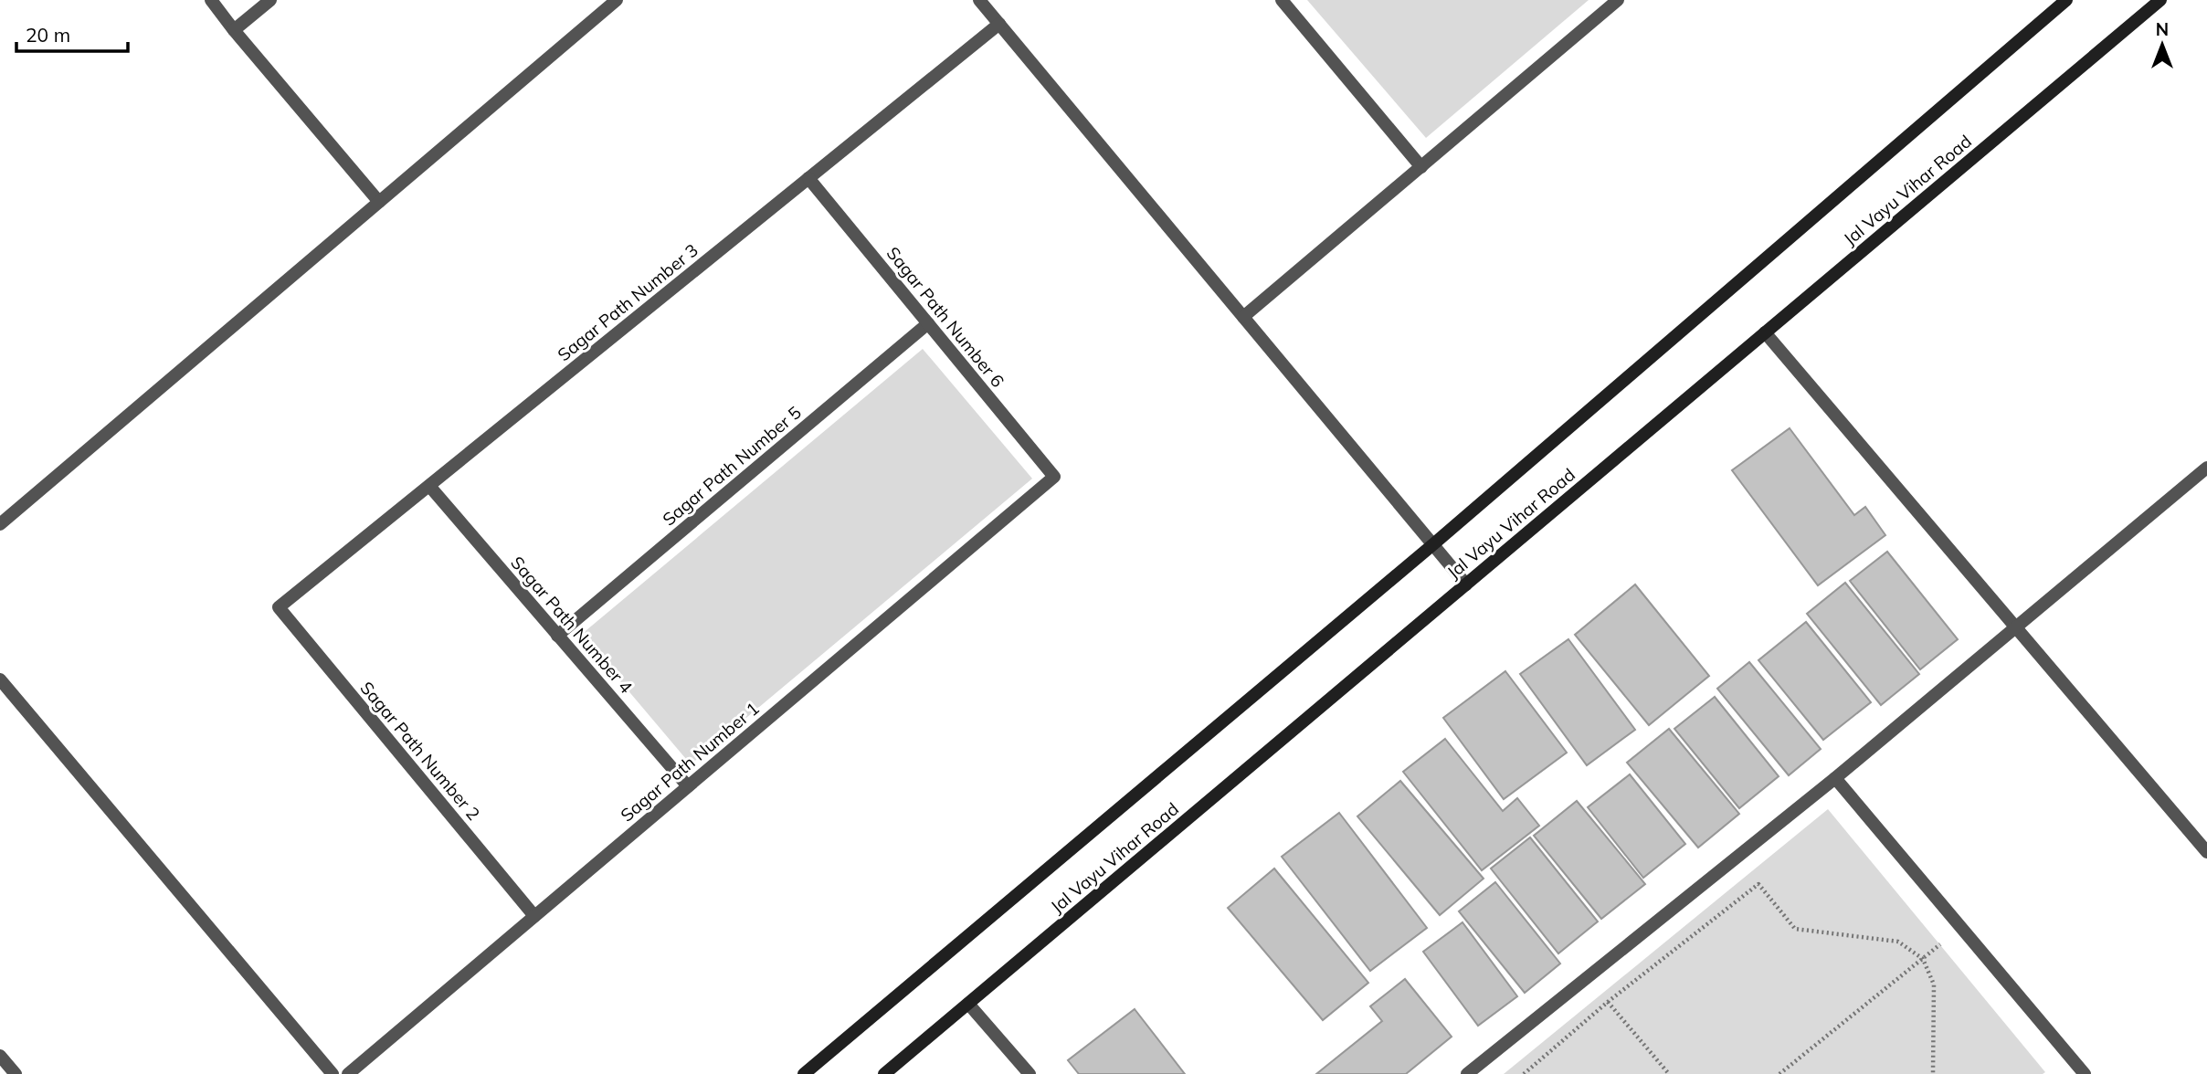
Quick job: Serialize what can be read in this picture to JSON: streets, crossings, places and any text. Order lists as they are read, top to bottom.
{
  "streets": {
    "street": [
      "Jal Vayu Vihar Road",
      "Sagar Path Number 3",
      "Sagar Path Number 6",
      "Sagar Path Number 5",
      "Sagar Path Number 4",
      "Sagar Path Number 2",
      "Sagar Path Number 1"
    ]
  },
  "crossings": [
    ["Sagar Path Number 3", "Sagar Path Number 6"],
    ["Sagar Path Number 3", "Sagar Path Number 4"],
    ["Sagar Path Number 3", "Sagar Path Number 2"],
    ["Sagar Path Number 6", "Sagar Path Number 5"],
    ["Sagar Path Number 6", "Sagar Path Number 1"],
    ["Sagar Path Number 5", "Sagar Path Number 4"],
    ["Sagar Path Number 4", "Sagar Path Number 1"],
    ["Sagar Path Number 2", "Sagar Path Number 1"]
  ],
  "scale_bar": "20 m",
  "north": "top"
}
